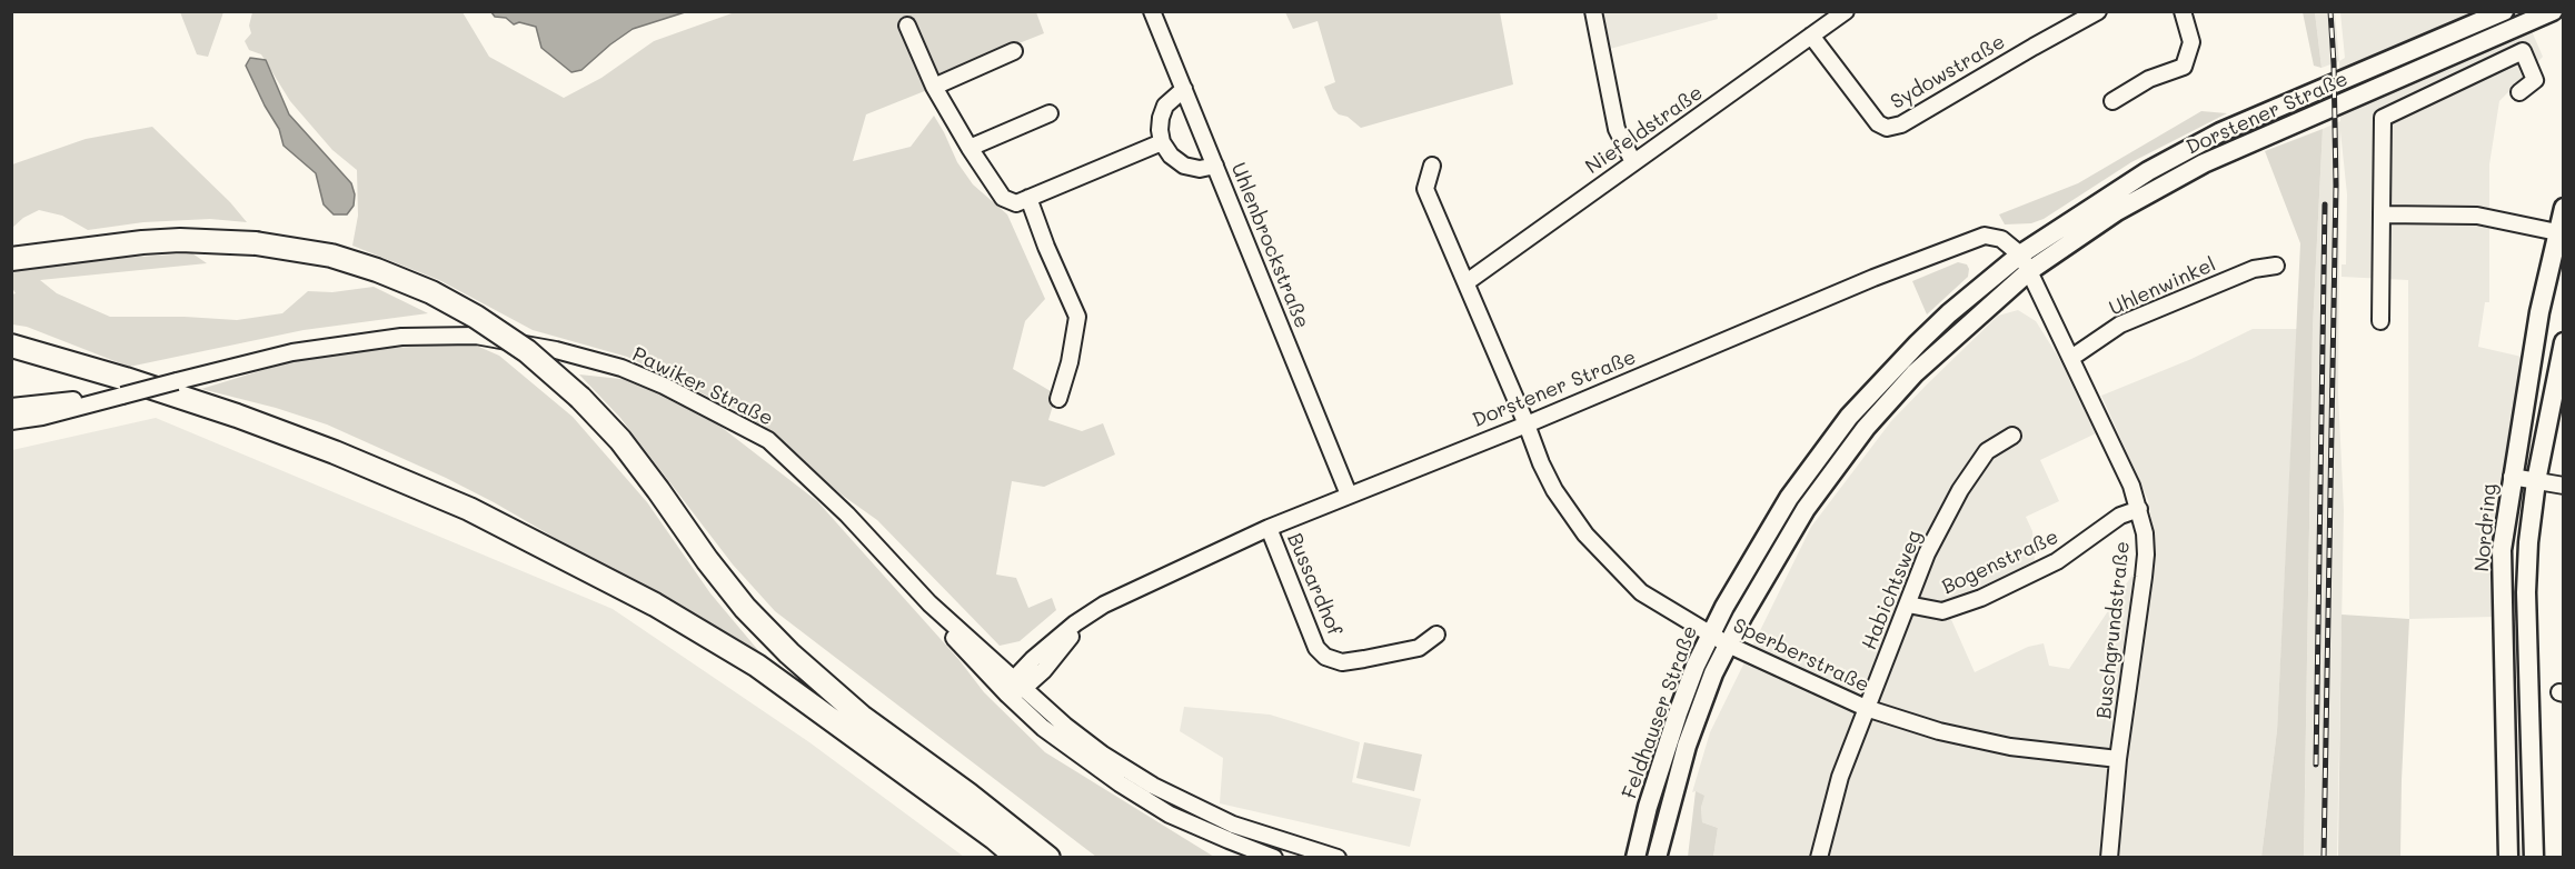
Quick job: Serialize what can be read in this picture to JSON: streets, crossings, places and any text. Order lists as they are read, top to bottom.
{
  "streets": {
    "main road": ["Dorstener Straße", "Nordring", "Feldhauser Straße"],
    "street": [
      "Sydowstraße",
      "Niefeldstraße",
      "Uhlenbrockstraße",
      "Uhlenwinkel",
      "Pawiker Straße",
      "Bogenstraße",
      "Bussardhof",
      "Habichtsweg",
      "Buschgrundstraße",
      "Sperberstraße"
    ]
  },
  "crossings": [
    ["Sydowstraße", "Niefeldstraße"],
    ["Dorstener Straße", "Uhlenbrockstraße"],
    ["Dorstener Straße", "Pawiker Straße"],
    ["Dorstener Straße", "Bussardhof"],
    ["Dorstener Straße", "Buschgrundstraße"],
    ["Dorstener Straße", "Sperberstraße"],
    ["Dorstener Straße", "Feldhauser Straße"],
    ["Uhlenwinkel", "Buschgrundstraße"],
    ["Bogenstraße", "Habichtsweg"],
    ["Bogenstraße", "Buschgrundstraße"],
    ["Habichtsweg", "Sperberstraße"],
    ["Buschgrundstraße", "Sperberstraße"],
    ["Buschgrundstraße", "Feldhauser Straße"],
    ["Sperberstraße", "Feldhauser Straße"]
  ]
}
